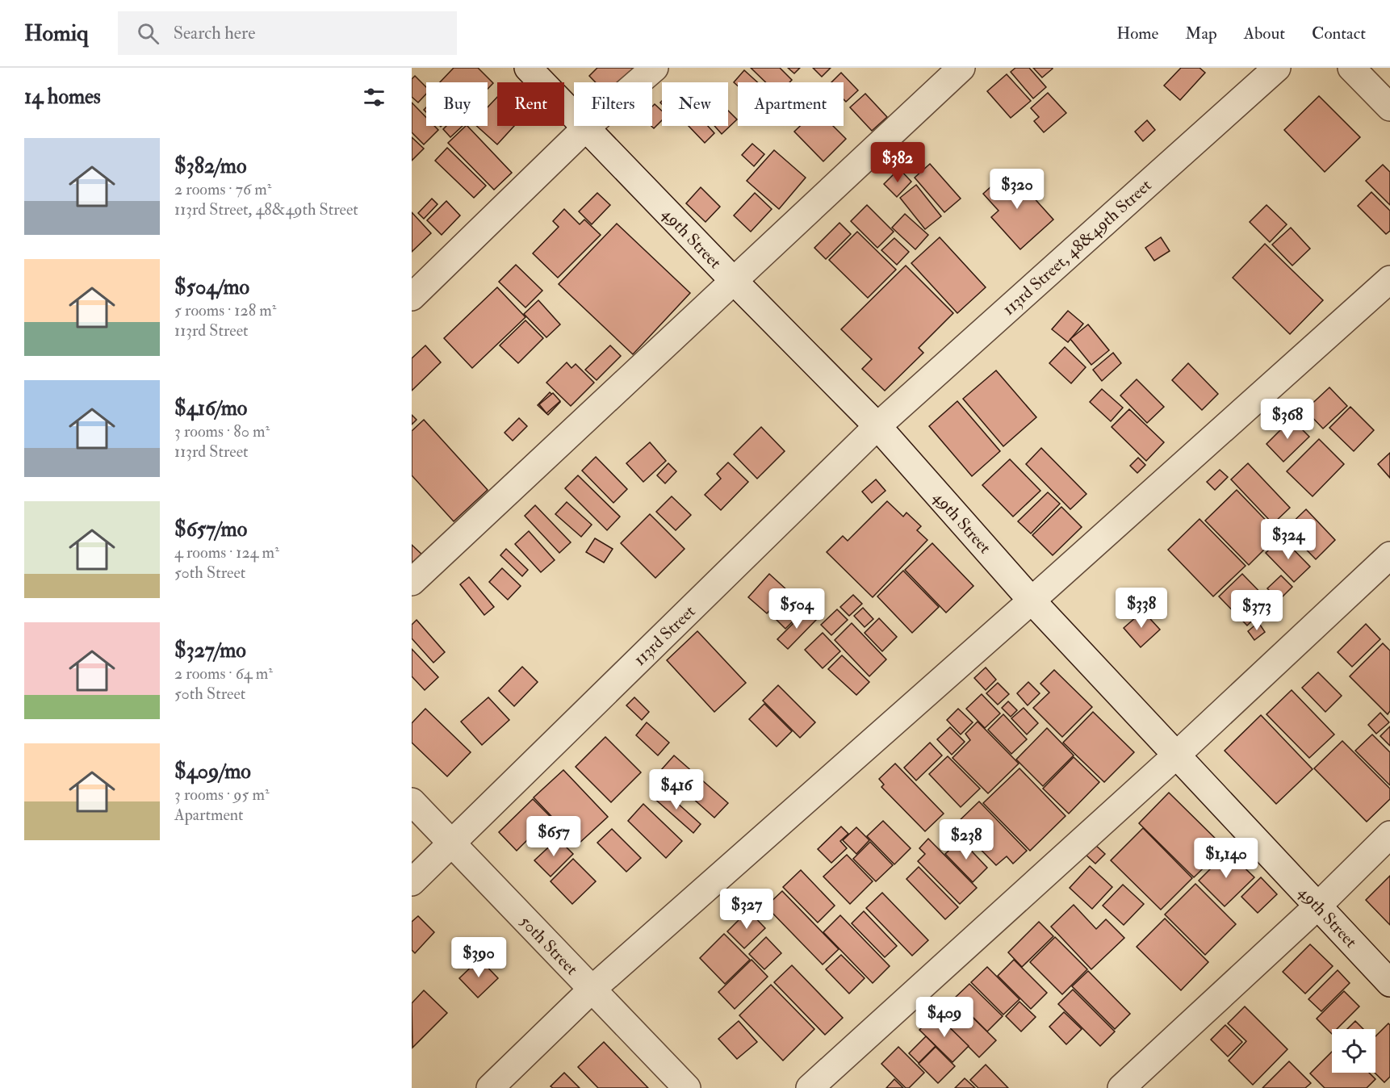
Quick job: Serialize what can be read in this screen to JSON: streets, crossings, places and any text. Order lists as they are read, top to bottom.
{
  "streets": {
    "street": [
      "49th Street",
      "113rd Street, 48&49th Street",
      "113rd Street",
      "50th Street"
    ]
  },
  "crossings": [
    ["49th Street", "113rd Street, 48&49th Street"],
    ["49th Street", "113rd Street"],
    ["113rd Street, 48&49th Street", "113rd Street"],
    ["113rd Street", "50th Street"]
  ],
  "page": {
    "header": "Homiq",
    "search": "Search here",
    "nav": [
      "Home",
      "Map",
      "About",
      "Contact"
    ],
    "heading": "14 homes",
    "chip": [
      "Buy",
      "Rent",
      "Filters",
      "New",
      "Apartment"
    ],
    "list": [
      {
        "name": "$382/mo",
        "note": "2 rooms · 76 m² · 113rd Street, 48&49th Street"
      },
      {
        "name": "$504/mo",
        "note": "5 rooms · 128 m² · 113rd Street"
      },
      {
        "name": "$416/mo",
        "note": "3 rooms · 80 m² · 113rd Street"
      },
      {
        "name": "$657/mo",
        "note": "4 rooms · 124 m² · 50th Street"
      },
      {
        "name": "$327/mo",
        "note": "2 rooms · 64 m² · 50th Street"
      },
      {
        "name": "$409/mo",
        "note": "3 rooms · 95 m² · Apartment"
      }
    ],
    "price": [
      "$382",
      "$320",
      "$368",
      "$324",
      "$338",
      "$504",
      "$373",
      "$416",
      "$657",
      "$238",
      "$1,140",
      "$327",
      "$390",
      "$409"
    ]
  }
}
